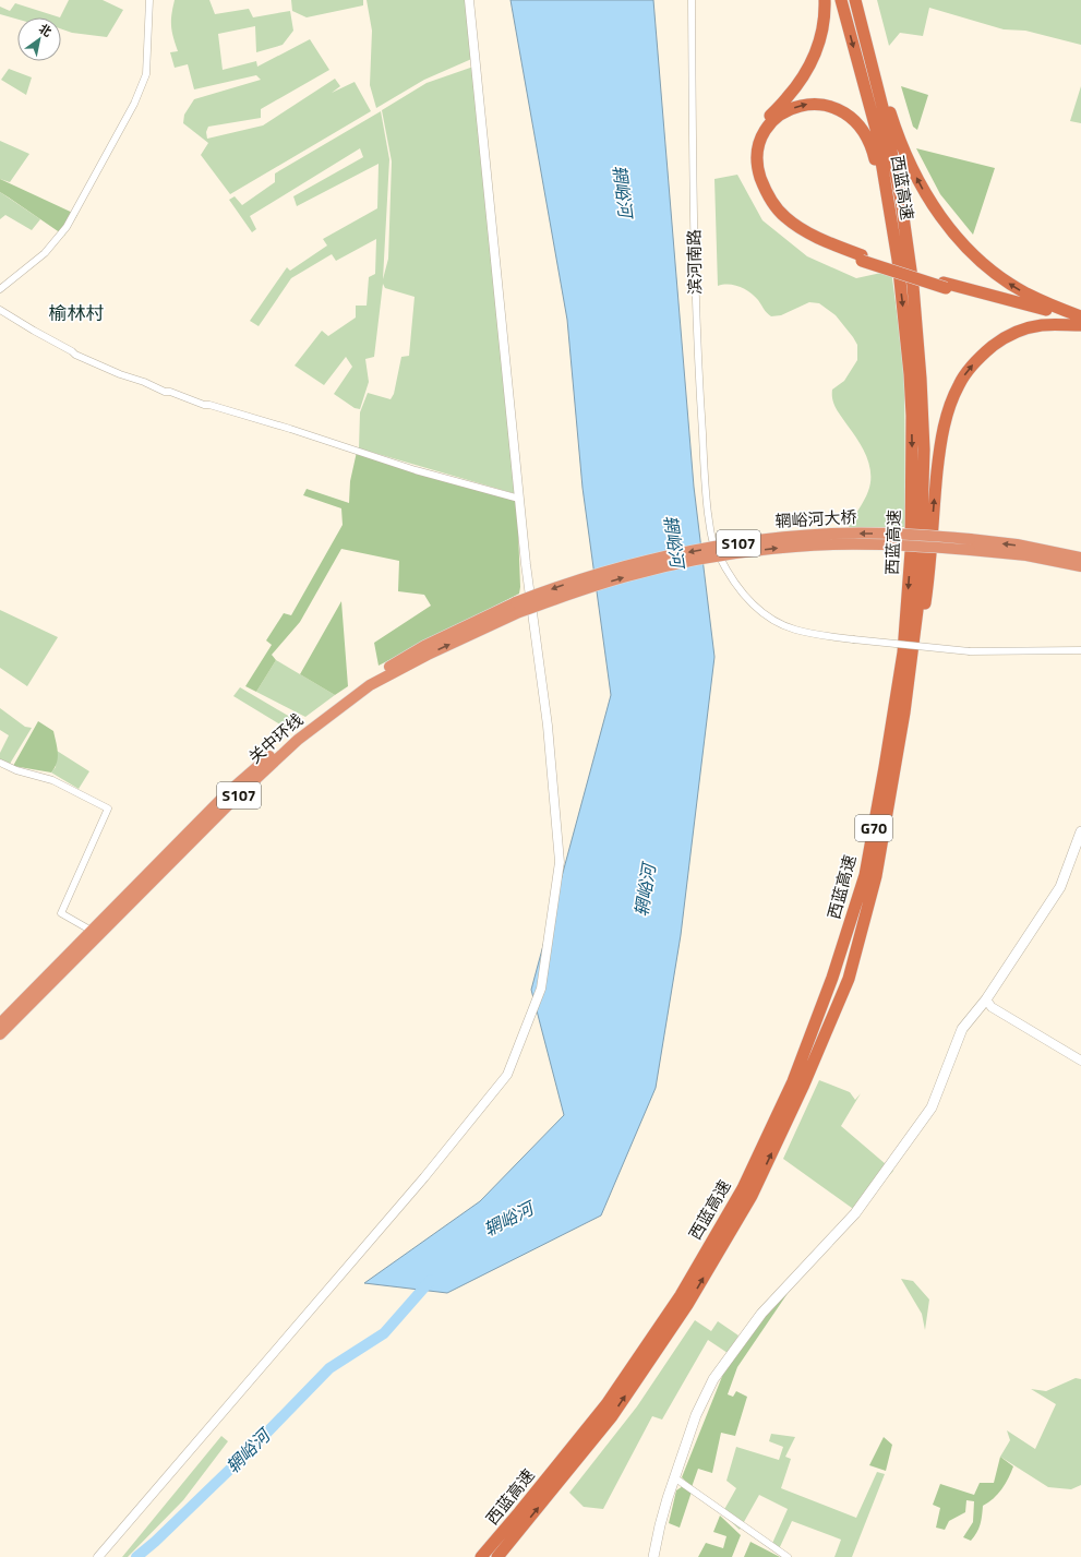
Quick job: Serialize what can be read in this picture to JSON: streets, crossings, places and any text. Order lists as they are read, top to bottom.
{
  "streets": {
    "highway": [
      "西蓝高速",
      "辋峪河大桥",
      "S107",
      "关中环线",
      "G70"
    ],
    "street": ["滨河南路"]
  },
  "crossings": [
    ["辋峪河大桥", "S107"],
    ["辋峪河大桥", "关中环线"]
  ],
  "districts": ["榆林村"],
  "water": ["辋峪河"],
  "north": "top right"
}
